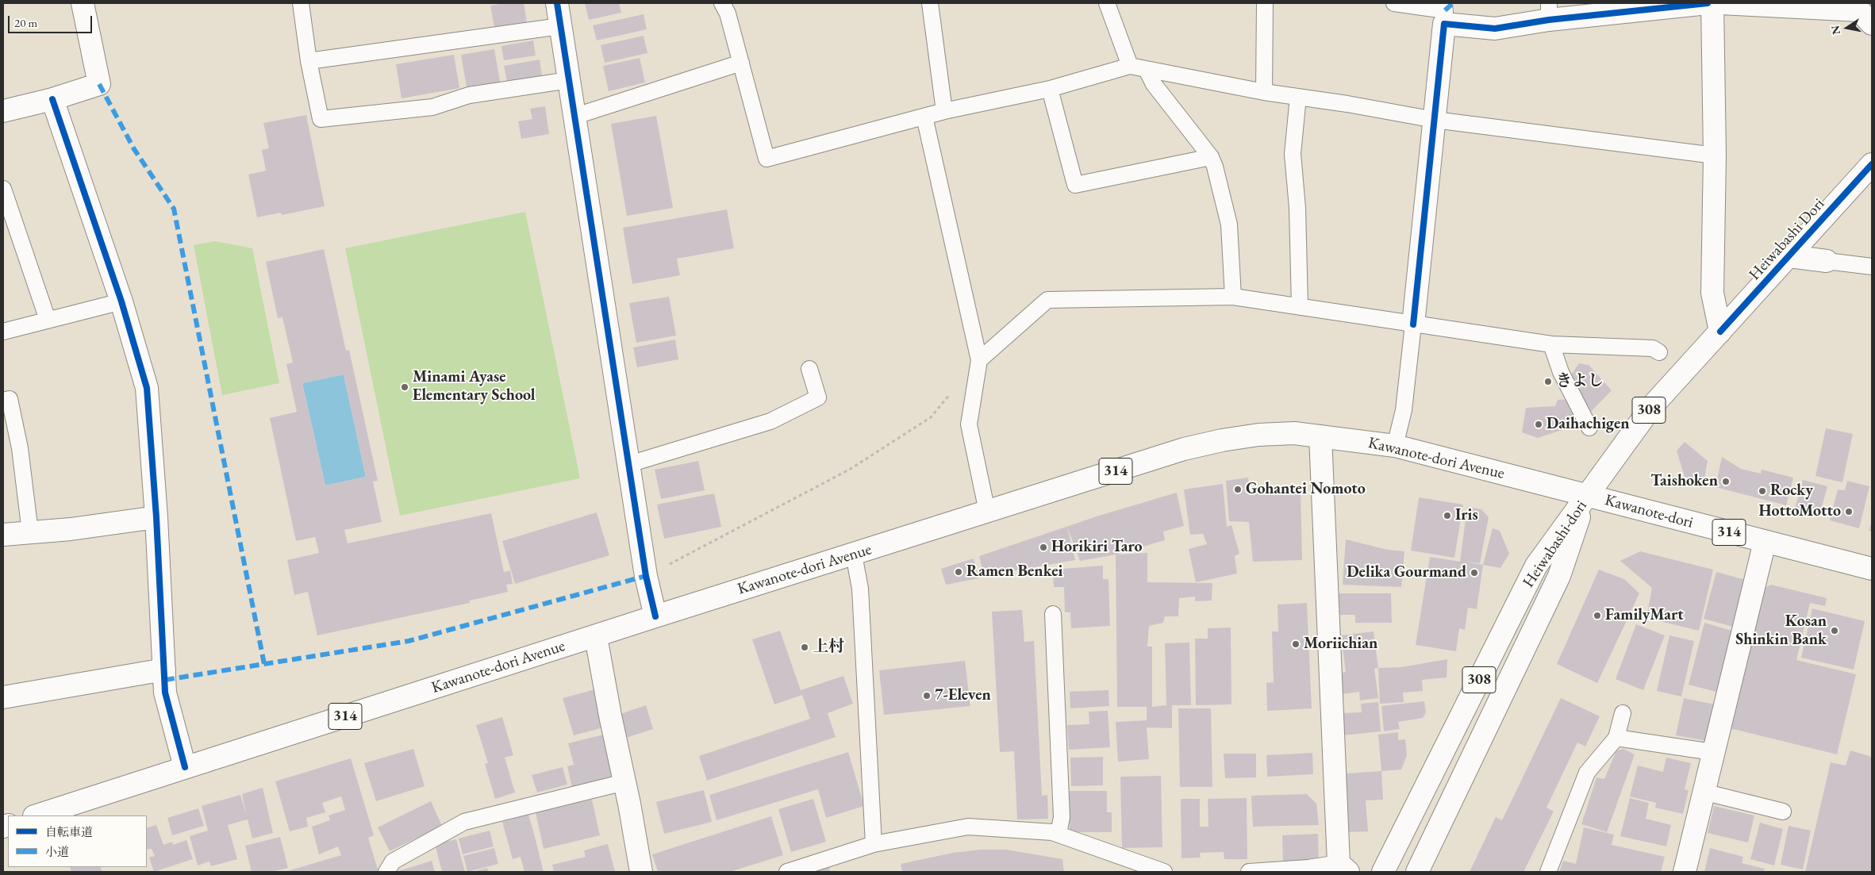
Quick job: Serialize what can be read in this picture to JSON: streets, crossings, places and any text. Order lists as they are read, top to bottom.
{
  "streets": {
    "street": [
      "Heiwabashi Dori",
      "308",
      "Kawanote-dori Avenue",
      "314",
      "Kawanote-dori",
      "Heiwabashi-dori"
    ]
  },
  "crossings": [
    ["Heiwabashi Dori", "Kawanote-dori Avenue"],
    ["Heiwabashi Dori", "Kawanote-dori"],
    ["Heiwabashi Dori", "Heiwabashi-dori"],
    ["Kawanote-dori Avenue", "Kawanote-dori"],
    ["Kawanote-dori Avenue", "Heiwabashi-dori"],
    ["Kawanote-dori", "Heiwabashi-dori"]
  ],
  "places": [
    "きよし",
    "Minami Ayase Elementary School",
    "Daihachigen",
    "Taishoken",
    "Gohantei Nomoto",
    "Rocky",
    "HottoMotto",
    "Iris",
    "Horikiri Taro",
    "Ramen Benkei",
    "Delika Gourmand",
    "FamilyMart",
    "Kosan Shinkin Bank",
    "Moriichian",
    "上村",
    "7-Eleven"
  ],
  "legend": ["自転車道", "小道"],
  "scale_bar": "20 m",
  "north": "left"
}
